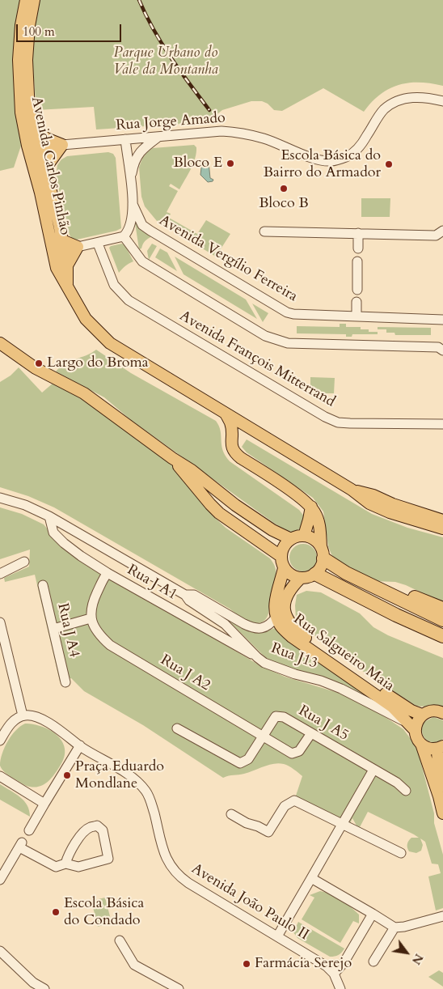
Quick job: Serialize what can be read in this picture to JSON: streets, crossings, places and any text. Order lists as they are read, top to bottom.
{
  "streets": {
    "main road": ["Avenida Carlos Pinhão", "Rua Salgueiro Maia"],
    "street": [
      "Rua Jorge Amado",
      "Avenida Vergílio Ferreira",
      "Avenida François Mitterrand",
      "Rua J A1",
      "Rua J A4",
      "Rua J13",
      "Rua J A2",
      "Rua J A5",
      "Avenida João Paulo II"
    ]
  },
  "crossings": [
    ["Rua Jorge Amado", "Avenida Carlos Pinhão"],
    ["Rua Jorge Amado", "Avenida Vergílio Ferreira"],
    ["Rua Jorge Amado", "Avenida François Mitterrand"],
    ["Avenida Carlos Pinhão", "Avenida Vergílio Ferreira"],
    ["Avenida Carlos Pinhão", "Avenida François Mitterrand"],
    ["Avenida Vergílio Ferreira", "Avenida François Mitterrand"],
    ["Rua J A1", "Rua J13"],
    ["Rua Salgueiro Maia", "Rua J13"],
    ["Rua J A2", "Rua J A5"]
  ],
  "parks": ["Parque Urbano do Vale da Montanha"],
  "places": [
    "Bloco E",
    "Escola Básica do Bairro do Armador",
    "Bloco B",
    "Largo do Broma",
    "Praça Eduardo Mondlane",
    "Escola Básica do Condado",
    "Farmácia Serejo"
  ],
  "scale_bar": "100 m",
  "north": "bottom right"
}
